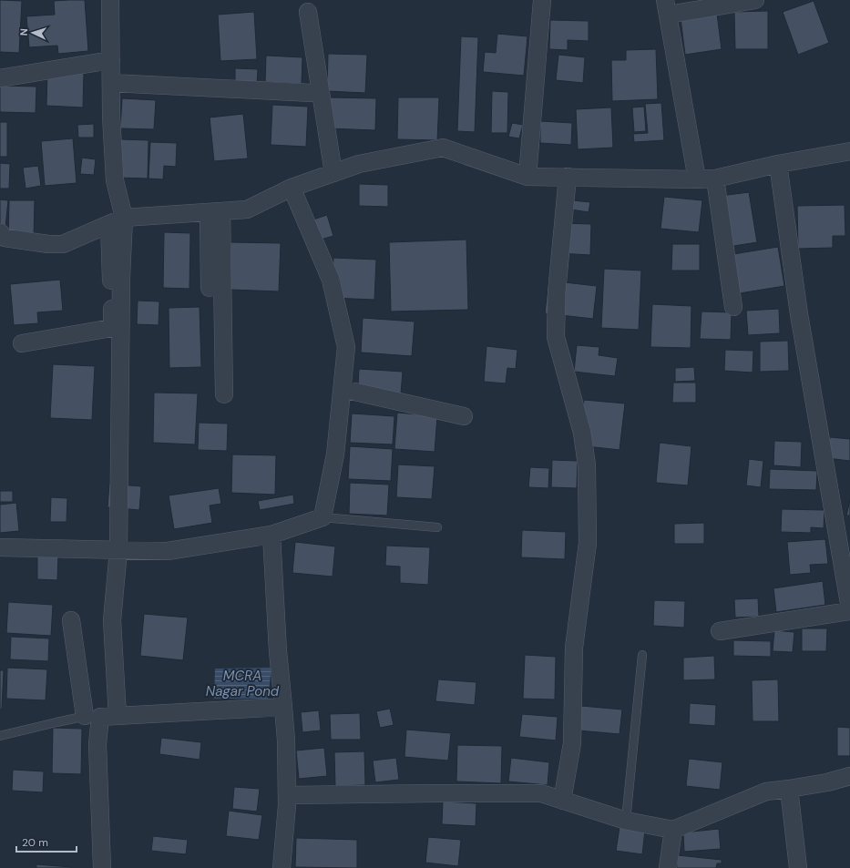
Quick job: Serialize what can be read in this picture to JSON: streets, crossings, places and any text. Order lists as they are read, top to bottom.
{
  "water": ["MCRA Nagar Pond"],
  "scale_bar": "20 m",
  "north": "left"
}
